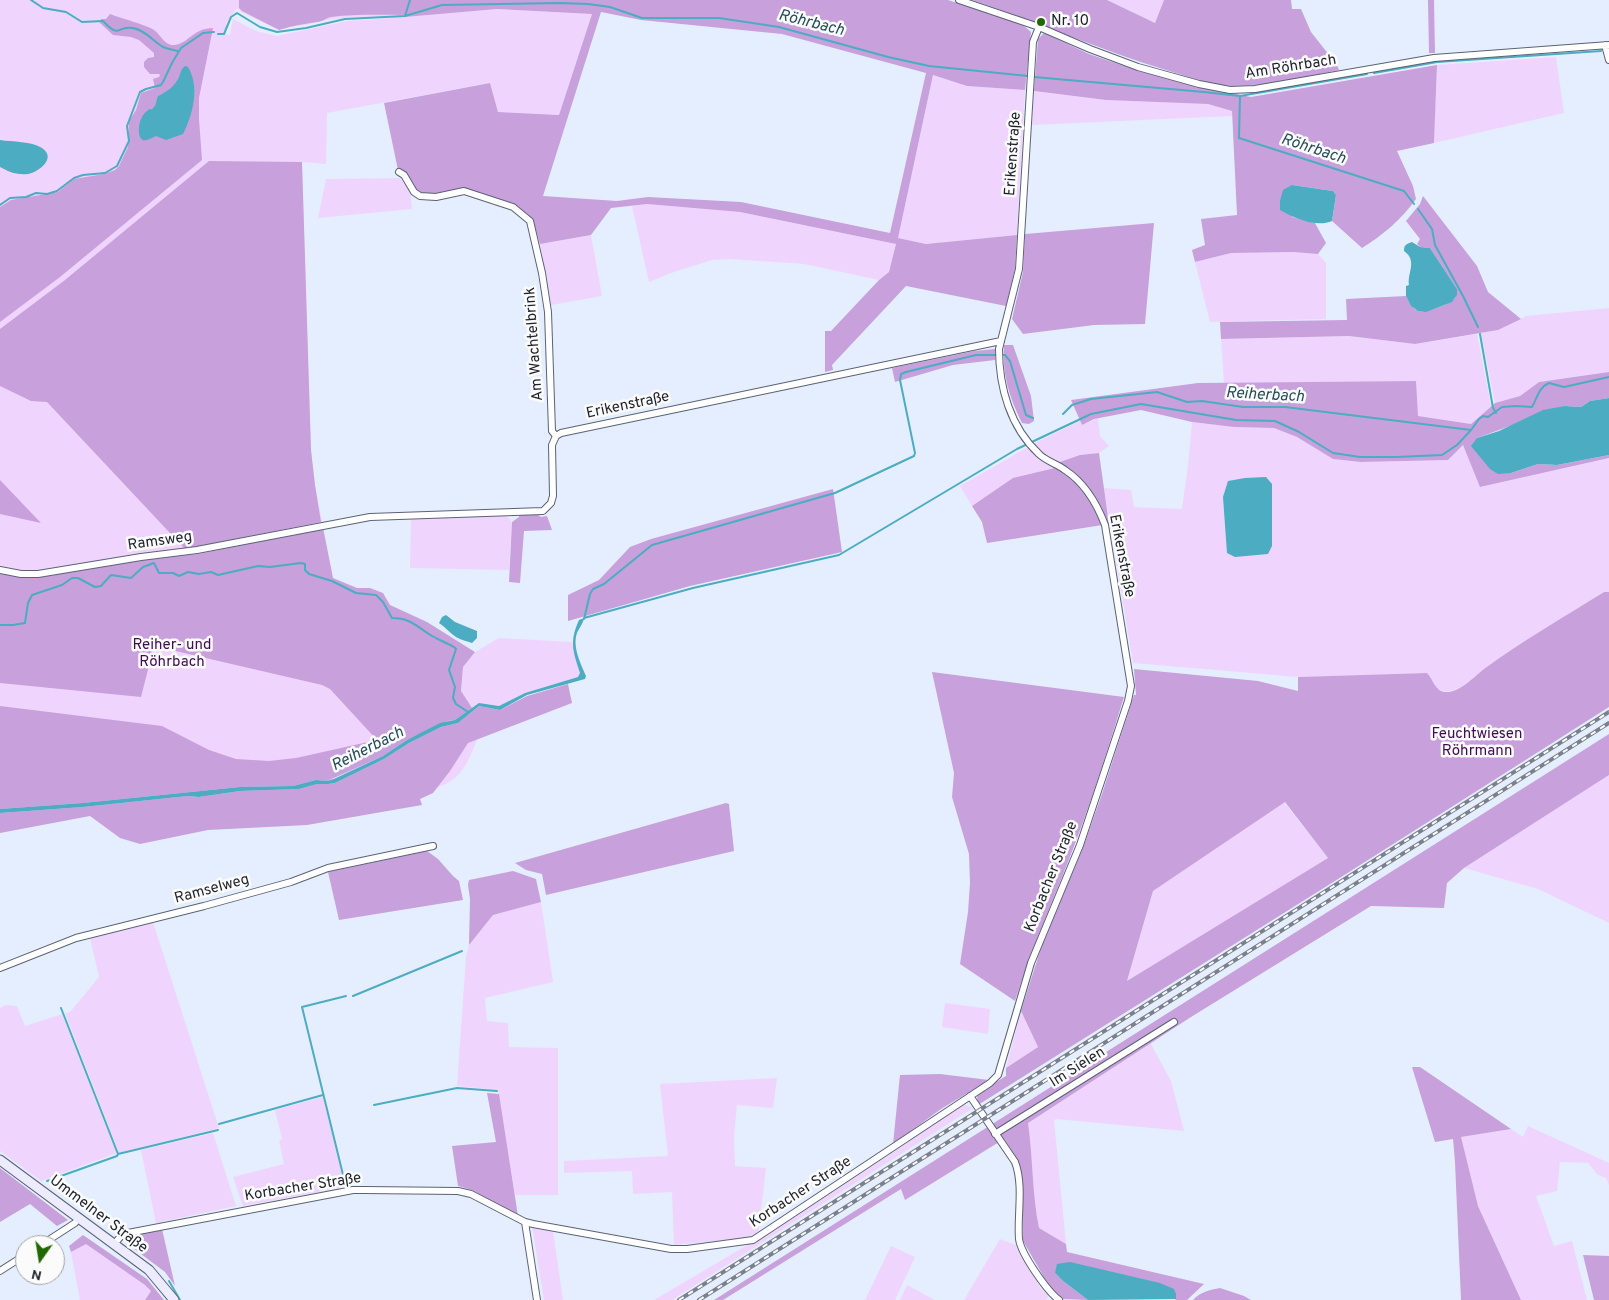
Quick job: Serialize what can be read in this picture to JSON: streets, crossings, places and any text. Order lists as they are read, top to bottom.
{
  "streets": {
    "main road": ["Ummelner Straße"],
    "street": [
      "Am Röhrbach",
      "Erikenstraße",
      "Am Wachtelbrink",
      "Ramsweg",
      "Korbacher Straße",
      "Ramselweg",
      "Im Sielen"
    ]
  },
  "crossings": [
    ["Am Röhrbach", "Erikenstraße"],
    ["Erikenstraße", "Am Wachtelbrink"],
    ["Erikenstraße", "Ramsweg"],
    ["Erikenstraße", "Korbacher Straße"],
    ["Am Wachtelbrink", "Ramsweg"],
    ["Korbacher Straße", "Ummelner Straße"]
  ],
  "water": ["Röhrbach", "Reiherbach"],
  "parks": ["Reiher- und Röhrbach", "Feuchtwiesen Röhrmann"],
  "places": ["Nr. 10"],
  "north": "bottom"
}
